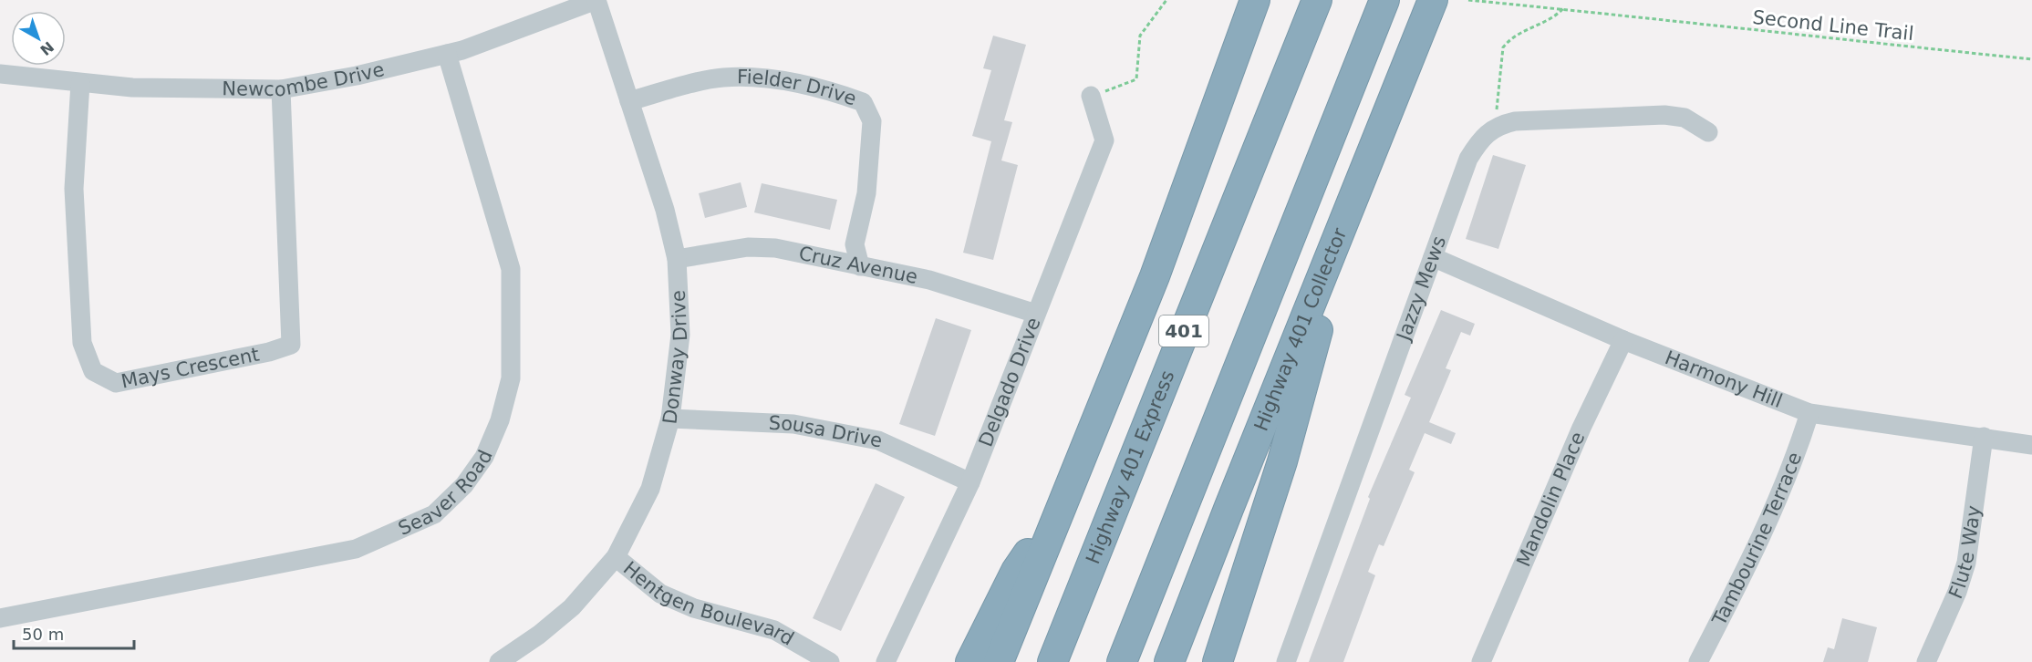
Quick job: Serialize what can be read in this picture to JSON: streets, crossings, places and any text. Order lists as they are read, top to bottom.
{
  "streets": {
    "highway": ["401", "Highway 401 Collector", "Highway 401 Express"],
    "street": [
      "Newcombe Drive",
      "Fielder Drive",
      "Cruz Avenue",
      "Jazzy Mews",
      "Donway Drive",
      "Mays Crescent",
      "Harmony Hill",
      "Delgado Drive",
      "Sousa Drive",
      "Seaver Road",
      "Mandolin Place",
      "Tambourine Terrace",
      "Flute Way",
      "Hentgen Boulevard"
    ],
    "path": ["Second Line Trail"]
  },
  "crossings": [
    ["Newcombe Drive", "Donway Drive"],
    ["Newcombe Drive", "Mays Crescent"],
    ["Newcombe Drive", "Seaver Road"],
    ["Fielder Drive", "Cruz Avenue"],
    ["Fielder Drive", "Donway Drive"],
    ["Cruz Avenue", "Donway Drive"],
    ["Cruz Avenue", "Delgado Drive"],
    ["Jazzy Mews", "Harmony Hill"],
    ["Donway Drive", "Sousa Drive"],
    ["Donway Drive", "Hentgen Boulevard"],
    ["Harmony Hill", "Mandolin Place"],
    ["Harmony Hill", "Tambourine Terrace"],
    ["Harmony Hill", "Flute Way"],
    ["Delgado Drive", "Sousa Drive"]
  ],
  "scale_bar": "50 m",
  "north": "bottom right"
}
